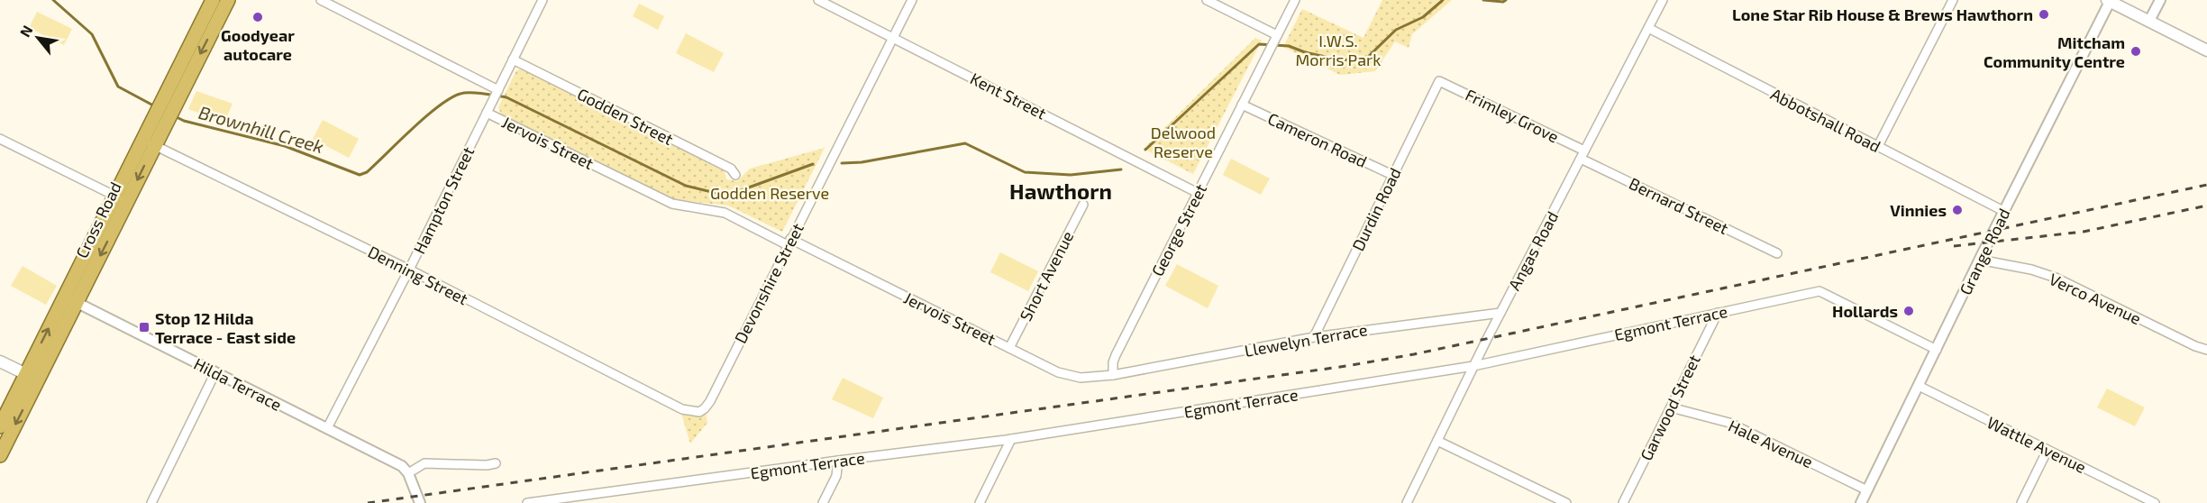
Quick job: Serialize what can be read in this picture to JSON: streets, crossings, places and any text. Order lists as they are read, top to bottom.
{
  "streets": {
    "highway": ["Cross Road"],
    "street": [
      "Kent Street",
      "Frimley Grove",
      "Godden Street",
      "Abbotshall Road",
      "Cameron Road",
      "Jervois Street",
      "Hampton Street",
      "Bernard Street",
      "Durdin Road",
      "George Street",
      "Angas Road",
      "Grange Road",
      "Denning Street",
      "Short Avenue",
      "Devonshire Street",
      "Verco Avenue",
      "Egmont Terrace",
      "Llewelyn Terrace",
      "Hilda Terrace",
      "Garwood Street",
      "Hale Avenue",
      "Wattle Avenue"
    ]
  },
  "crossings": [
    ["Kent Street", "George Street"],
    ["Kent Street", "Devonshire Street"],
    ["Frimley Grove", "Bernard Street"],
    ["Frimley Grove", "Durdin Road"],
    ["Frimley Grove", "Angas Road"],
    ["Godden Street", "Hampton Street"],
    ["Abbotshall Road", "Angas Road"],
    ["Abbotshall Road", "Grange Road"],
    ["Cameron Road", "Durdin Road"],
    ["Cameron Road", "George Street"],
    ["Jervois Street", "Hampton Street"],
    ["Jervois Street", "George Street"],
    ["Jervois Street", "Short Avenue"],
    ["Jervois Street", "Devonshire Street"],
    ["Jervois Street", "Llewelyn Terrace"],
    ["Hampton Street", "Denning Street"],
    ["Hampton Street", "Hilda Terrace"],
    ["Bernard Street", "Angas Road"],
    ["Durdin Road", "Llewelyn Terrace"],
    ["Cross Road", "Denning Street"],
    ["Cross Road", "Hilda Terrace"],
    ["George Street", "Llewelyn Terrace"],
    ["Angas Road", "Egmont Terrace"],
    ["Angas Road", "Llewelyn Terrace"],
    ["Grange Road", "Verco Avenue"],
    ["Grange Road", "Egmont Terrace"],
    ["Grange Road", "Hale Avenue"],
    ["Grange Road", "Wattle Avenue"],
    ["Denning Street", "Devonshire Street"],
    ["Egmont Terrace", "Garwood Street"],
    ["Garwood Street", "Hale Avenue"]
  ],
  "districts": ["Hawthorn"],
  "water": ["Brownhill Creek"],
  "parks": ["I.W.S. Morris Park", "Delwood Reserve", "Godden Reserve"],
  "places": {
    "other": [
      "Lone Star Rib House & Brews Hawthorn",
      "Goodyear autocare",
      "Mitcham Community Centre",
      "Vinnies",
      "Hollards"
    ],
    "transit": ["Stop 12 Hilda Terrace - East side"]
  },
  "north": "top left"
}
